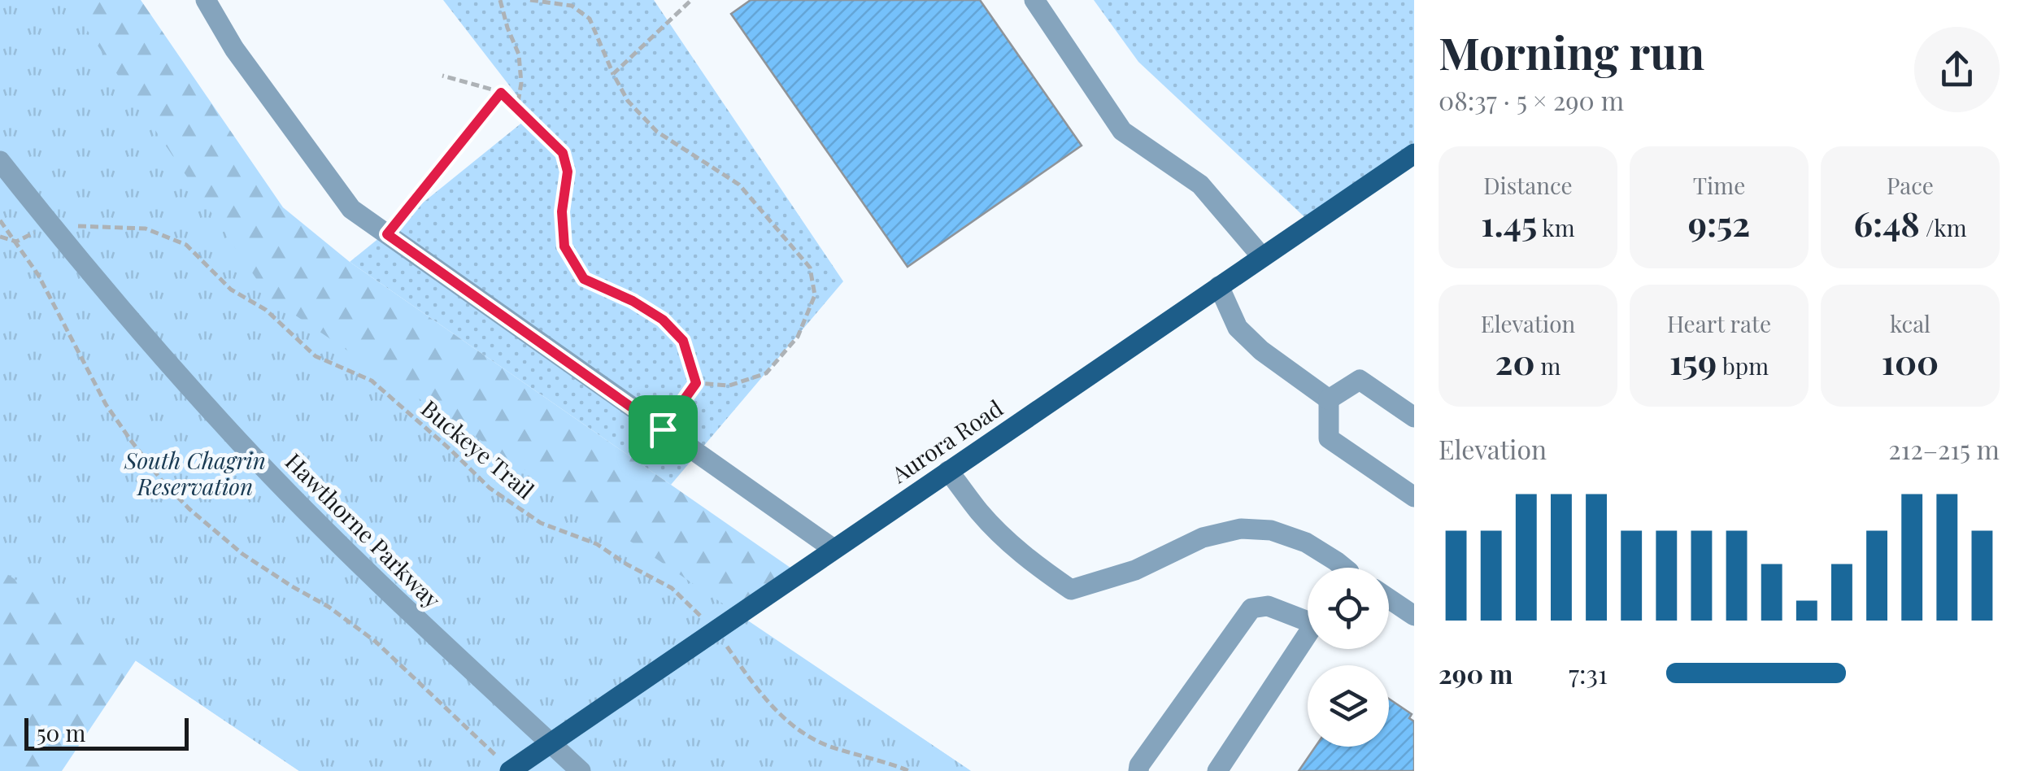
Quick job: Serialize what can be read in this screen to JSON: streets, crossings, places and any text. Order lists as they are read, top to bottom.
{
  "streets": {
    "main road": ["Aurora Road"],
    "street": ["Hawthorne Parkway"],
    "path": ["Buckeye Trail"]
  },
  "crossings": [
    ["Aurora Road", "Buckeye Trail"],
    ["Aurora Road", "Hawthorne Parkway"],
    ["Buckeye Trail", "Hawthorne Parkway"]
  ],
  "parks": ["South Chagrin Reservation"],
  "scale_bar": "50 m",
  "page": {
    "heading": ["Morning run", "08:37 · 5 × 290 m"],
    "stats": [
      ["Distance", "1.45 km"],
      ["Time", "9:52"],
      ["Pace", "6:48 /km"],
      ["Elevation", "20 m"],
      ["Heart rate", "159 bpm"],
      ["kcal", "100"]
    ],
    "chart": ["Elevation", "212–215 m"],
    "list": [
      {
        "name": "290 m",
        "note": "7:31"
      }
    ],
    "scale": "50 m"
  }
}
